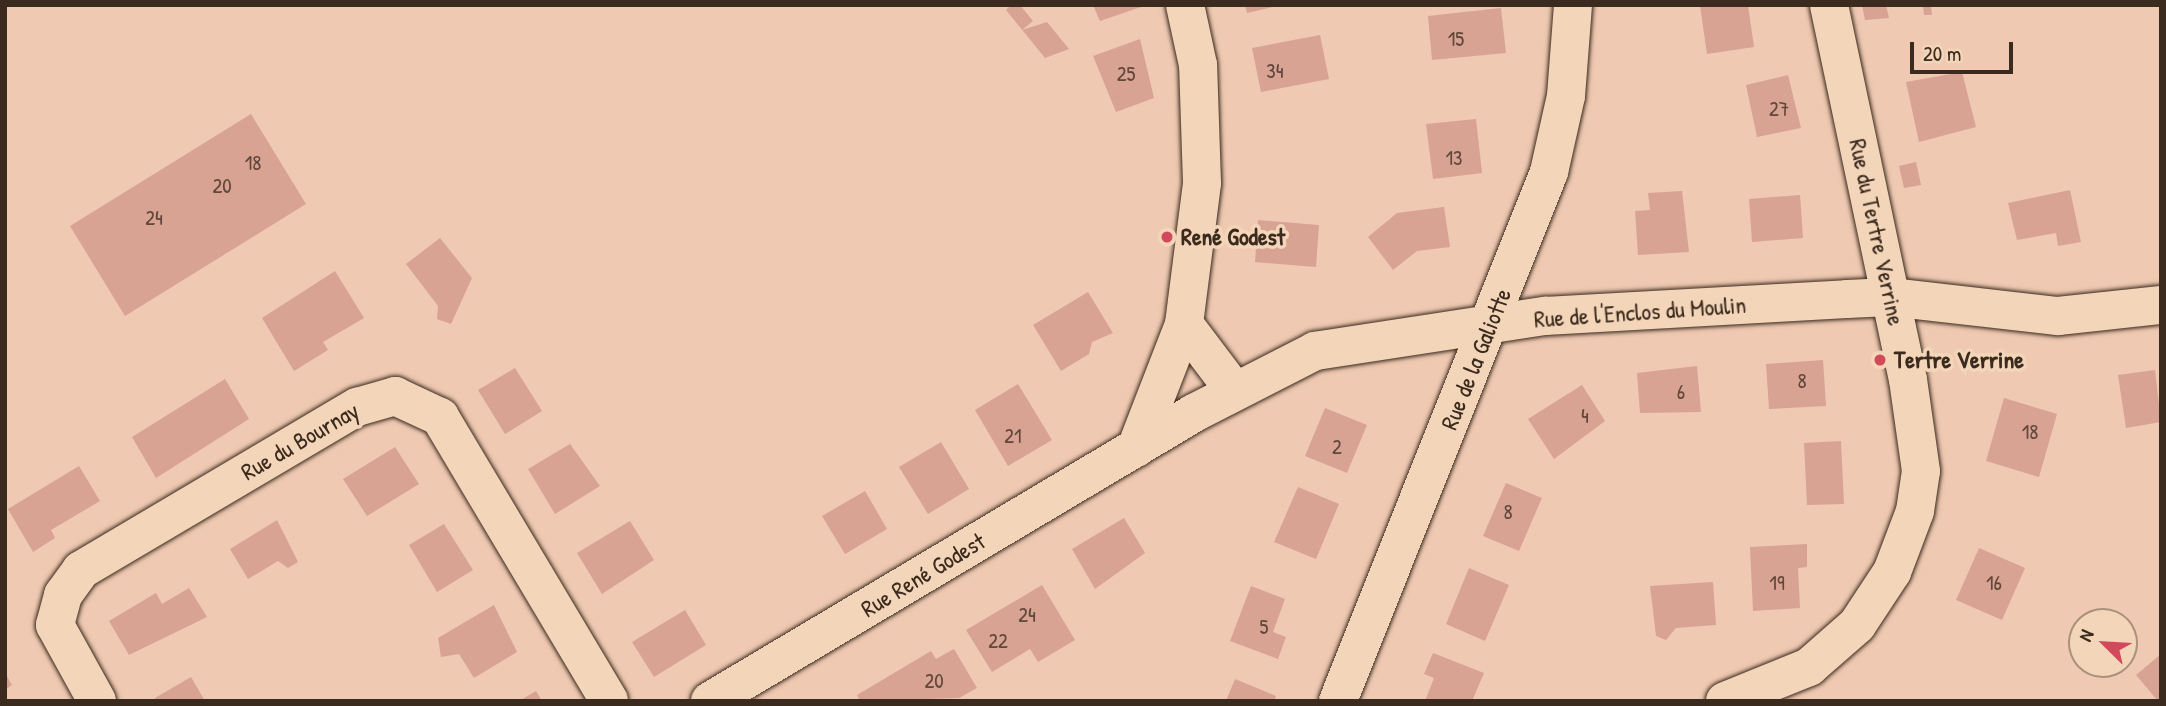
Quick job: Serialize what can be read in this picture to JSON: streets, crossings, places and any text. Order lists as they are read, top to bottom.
{
  "streets": {
    "street": [
      "Rue du Tertre Verrine",
      "Rue de l'Enclos du Moulin",
      "Rue de la Galiotte",
      "Rue du Bournay",
      "Rue René Godest"
    ]
  },
  "crossings": [
    ["Rue du Tertre Verrine", "Rue de l'Enclos du Moulin"],
    ["Rue de l'Enclos du Moulin", "Rue de la Galiotte"],
    ["Rue de l'Enclos du Moulin", "Rue René Godest"]
  ],
  "places": ["René Godest", "Tertre Verrine"],
  "house_numbers": [
    "15",
    "34",
    "25",
    "27",
    "13",
    "18",
    "20",
    "24",
    "8",
    "6",
    "4",
    "18",
    "21",
    "2",
    "8",
    "19",
    "16",
    "24",
    "5",
    "22",
    "20"
  ],
  "scale_bar": "20 m",
  "north": "top left"
}
